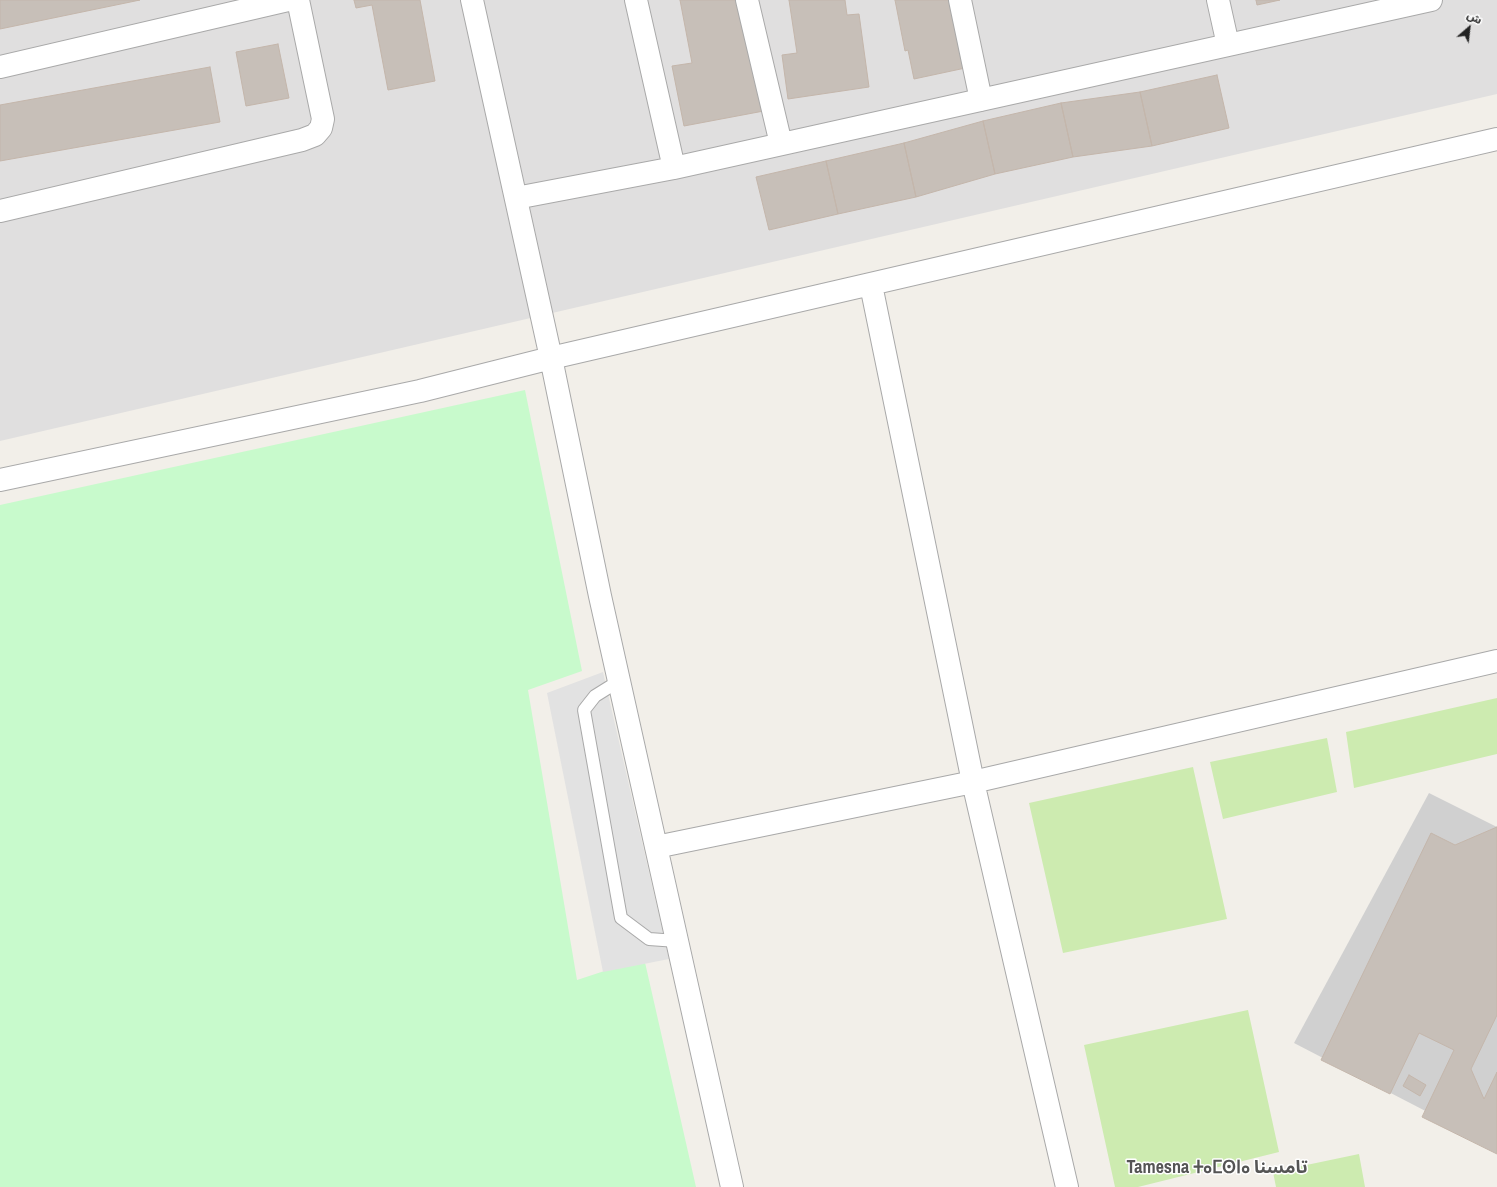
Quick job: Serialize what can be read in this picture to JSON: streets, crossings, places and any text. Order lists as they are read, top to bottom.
{
  "districts": ["Tamesna ⵜⴰⵎⵙⵏⴰ تامسنا"],
  "north": "top right"
}
